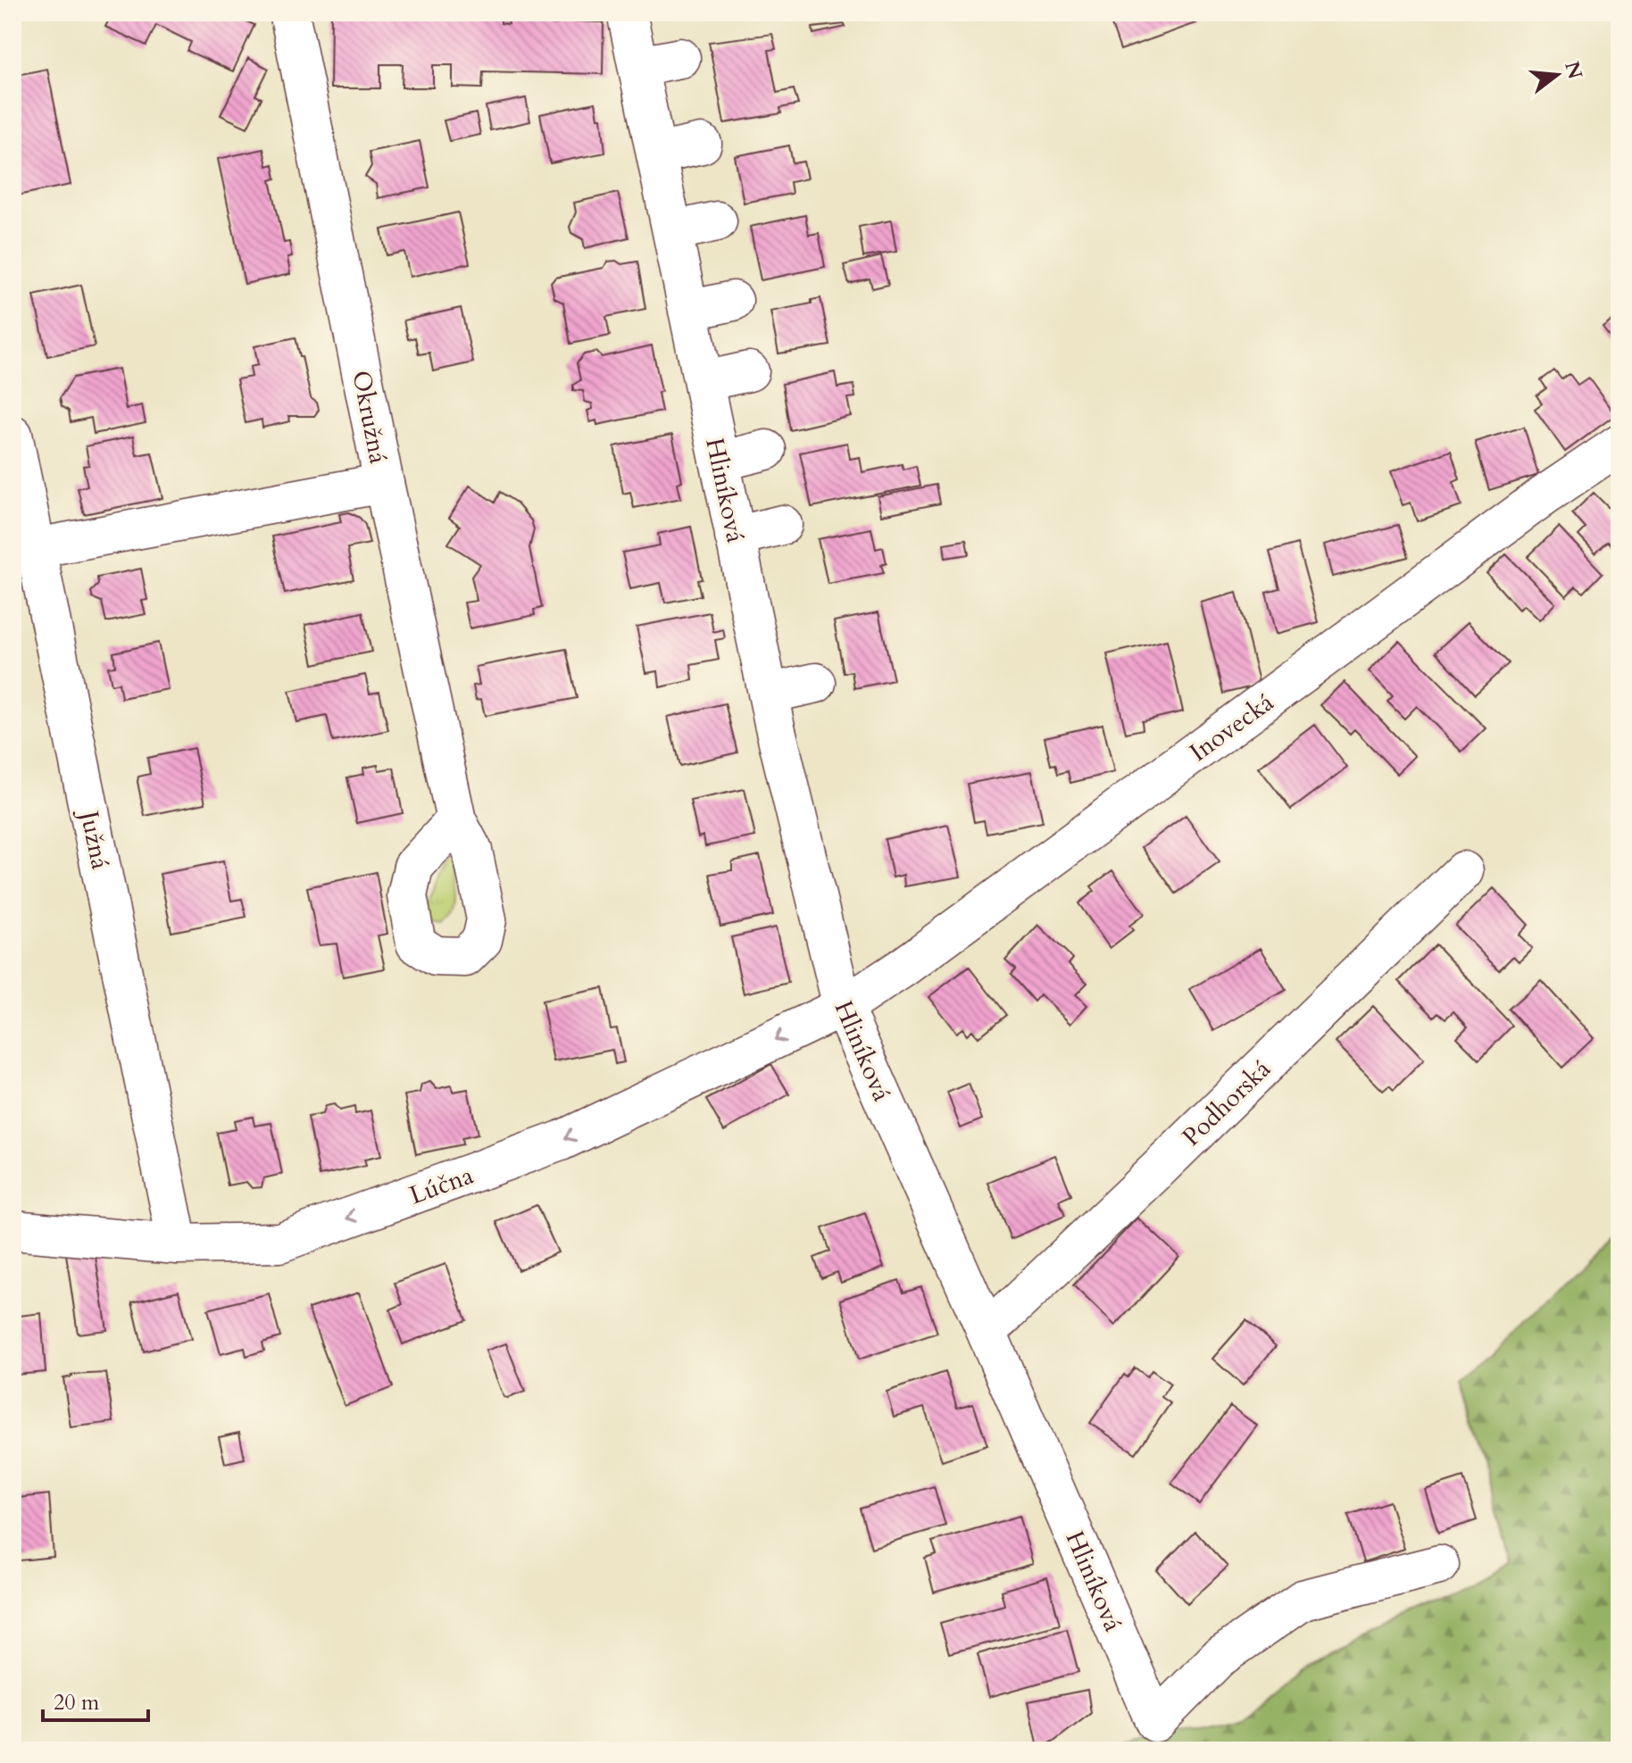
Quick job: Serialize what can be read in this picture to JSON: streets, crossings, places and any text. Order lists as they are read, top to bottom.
{
  "streets": {
    "street": [
      "Okružná",
      "Hliníková",
      "Inovecká",
      "Južná",
      "Podhorská",
      "Lúčna"
    ]
  },
  "crossings": [
    ["Hliníková", "Inovecká"],
    ["Hliníková", "Podhorská"],
    ["Hliníková", "Lúčna"],
    ["Inovecká", "Lúčna"],
    ["Južná", "Lúčna"]
  ],
  "one_way": ["Lúčna"],
  "scale_bar": "20 m",
  "north": "right"
}
